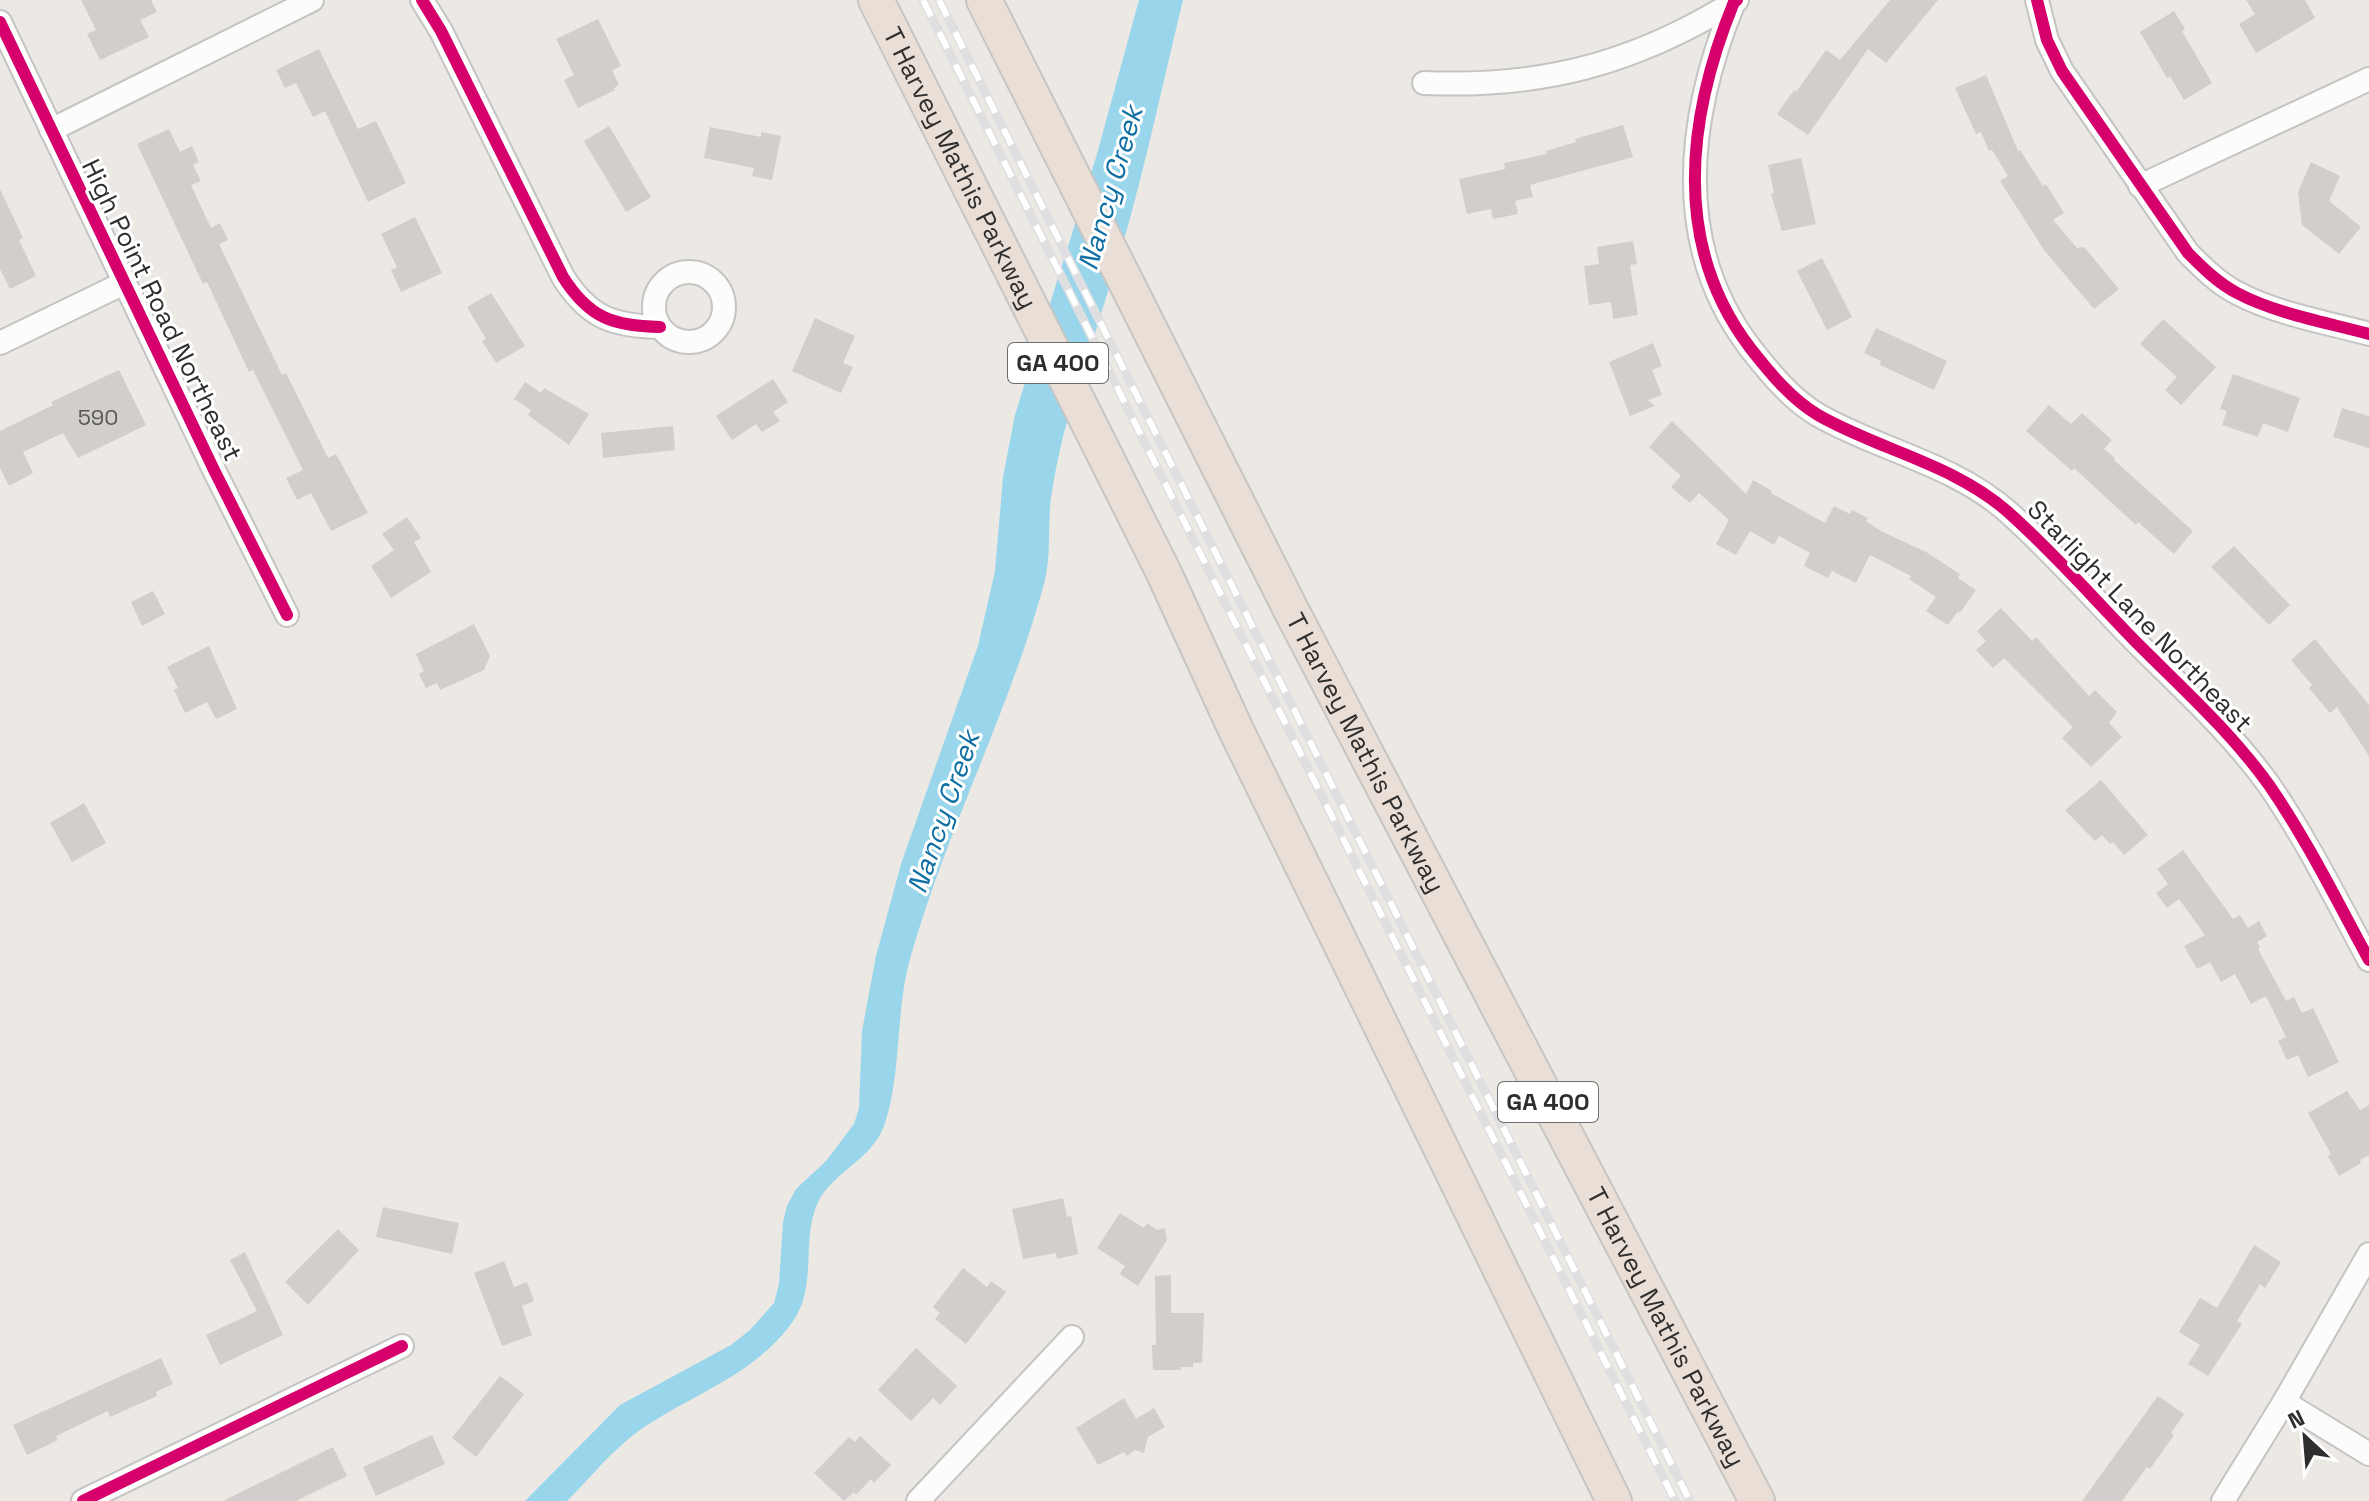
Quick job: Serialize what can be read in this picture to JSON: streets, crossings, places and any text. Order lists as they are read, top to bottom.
{
  "streets": {
    "highway": ["T Harvey Mathis Parkway", "GA 400"],
    "street": ["High Point Road Northeast", "Starlight Lane Northeast"]
  },
  "water": ["Nancy Creek"],
  "house_numbers": ["590"],
  "north": "top left"
}
